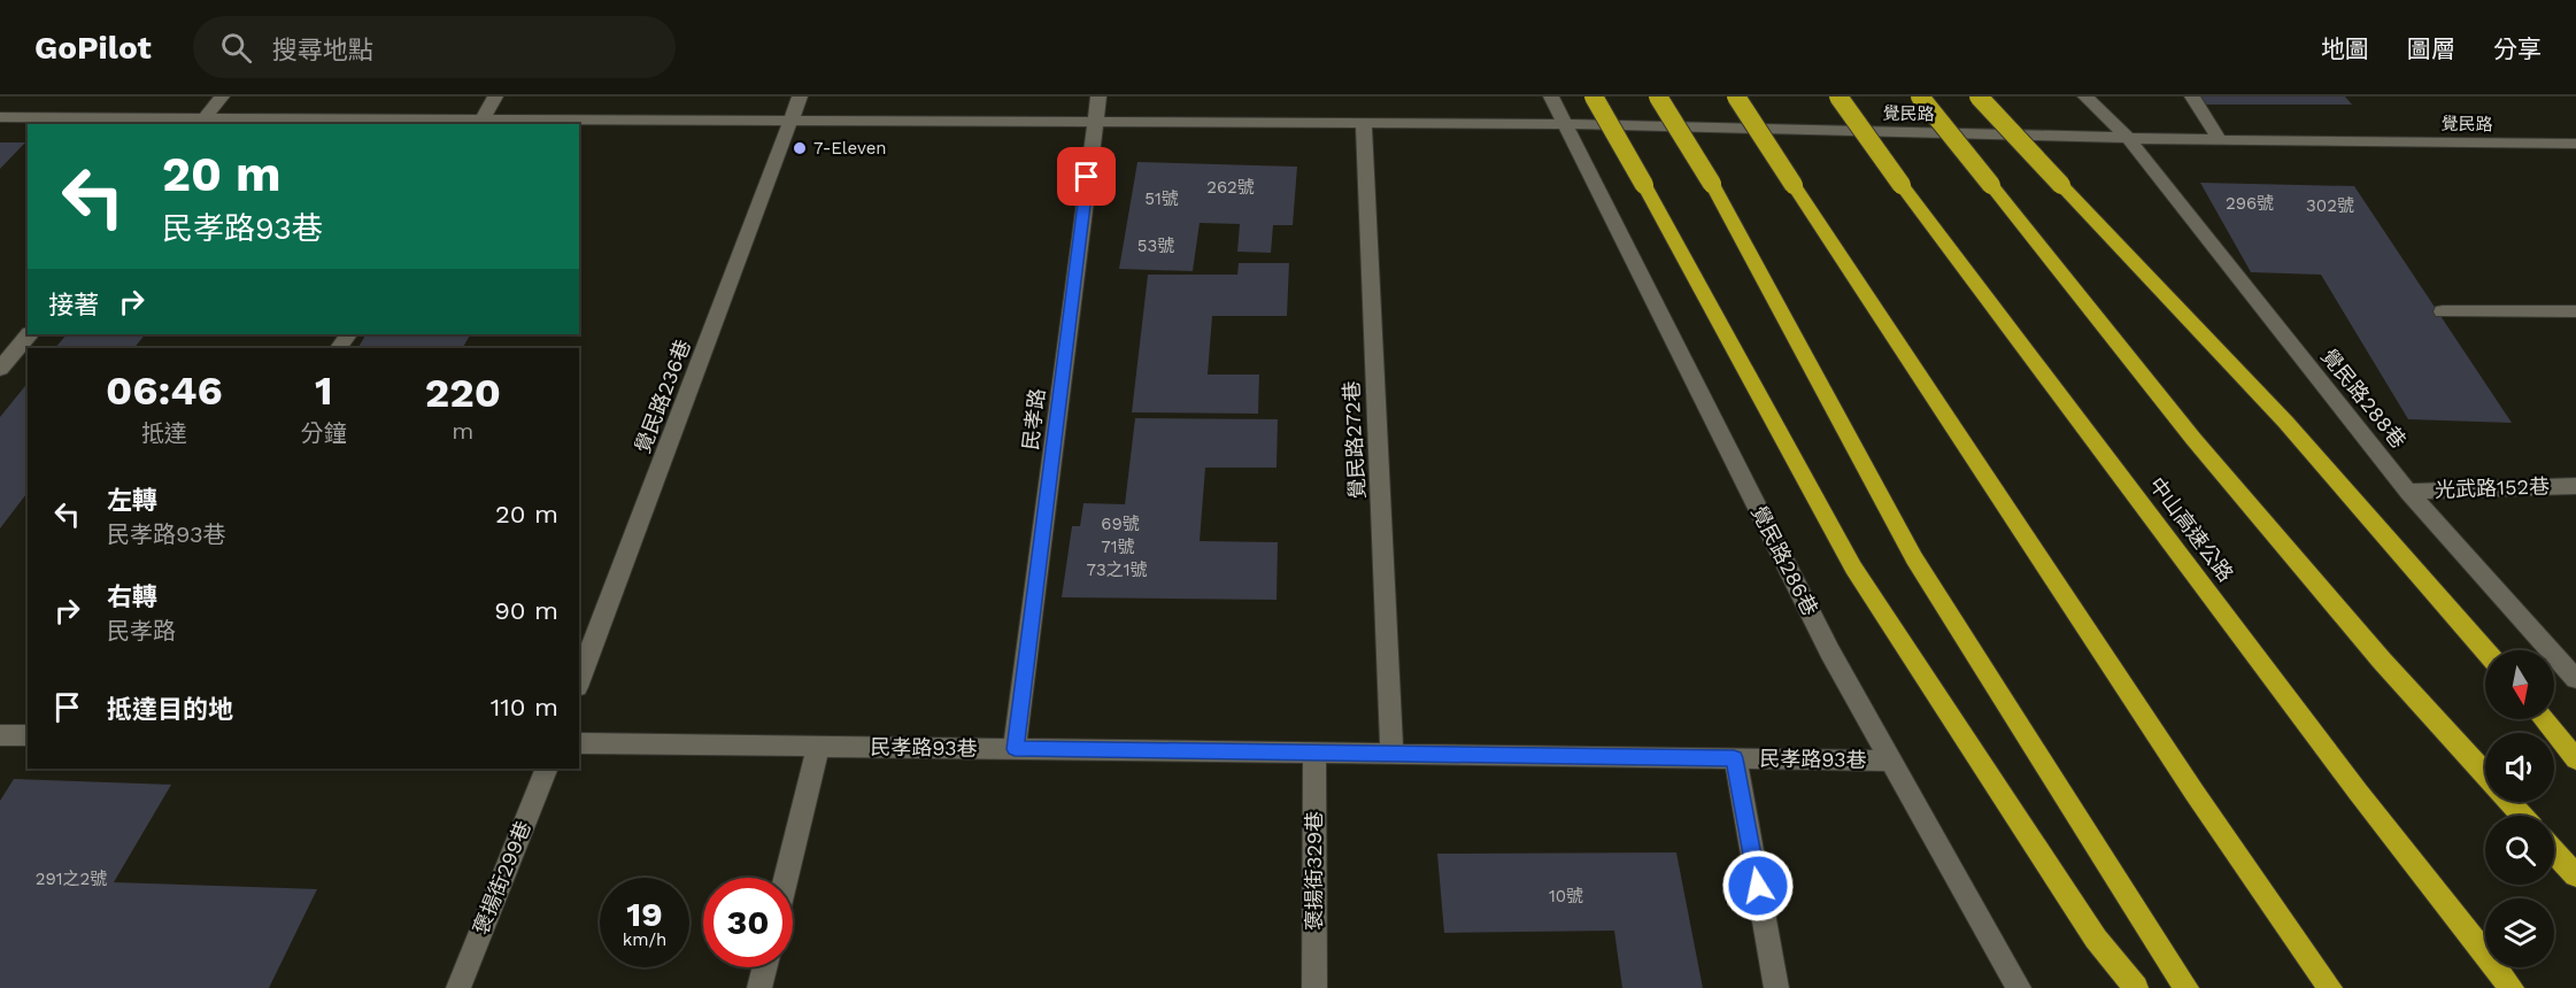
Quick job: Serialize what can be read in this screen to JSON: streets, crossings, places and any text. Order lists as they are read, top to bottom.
{
  "streets": {
    "highway": ["中山高速公路"],
    "street": [
      "覺民路",
      "覺民路236巷",
      "覺民路288巷",
      "民孝路",
      "覺民路272巷",
      "光武路152巷",
      "覺民路286巷",
      "民孝路93巷",
      "褒揚街329巷",
      "褒揚街299巷"
    ]
  },
  "crossings": [
    ["覺民路", "覺民路236巷"],
    ["覺民路", "覺民路288巷"],
    ["覺民路", "民孝路"],
    ["覺民路", "覺民路272巷"],
    ["覺民路", "覺民路286巷"],
    ["覺民路288巷", "光武路152巷"],
    ["民孝路", "民孝路93巷"],
    ["覺民路272巷", "民孝路93巷"],
    ["覺民路286巷", "民孝路93巷"],
    ["民孝路93巷", "褒揚街329巷"]
  ],
  "places": ["7-Eleven"],
  "house_numbers": [
    "262號",
    "51號",
    "296號",
    "302號",
    "53號",
    "69號",
    "71號",
    "73之1號",
    "291之2號",
    "10號"
  ],
  "north": "bottom",
  "page": {
    "header": "GoPilot",
    "search": "搜尋地點",
    "nav": ["地圖", "圖層", "分享"],
    "turn": ["20 m", "民孝路93巷"],
    "then": "接著",
    "eta": [
      "06:46",
      "抵達",
      "1",
      "分鐘",
      "220",
      "m"
    ],
    "list": [
      {
        "name": "左轉",
        "note": "民孝路93巷",
        "value": "20 m"
      },
      {
        "name": "右轉",
        "note": "民孝路",
        "value": "90 m"
      },
      {
        "name": "抵達目的地",
        "value": "110 m"
      }
    ],
    "speed": "19 km/h",
    "limit": "30"
  }
}
